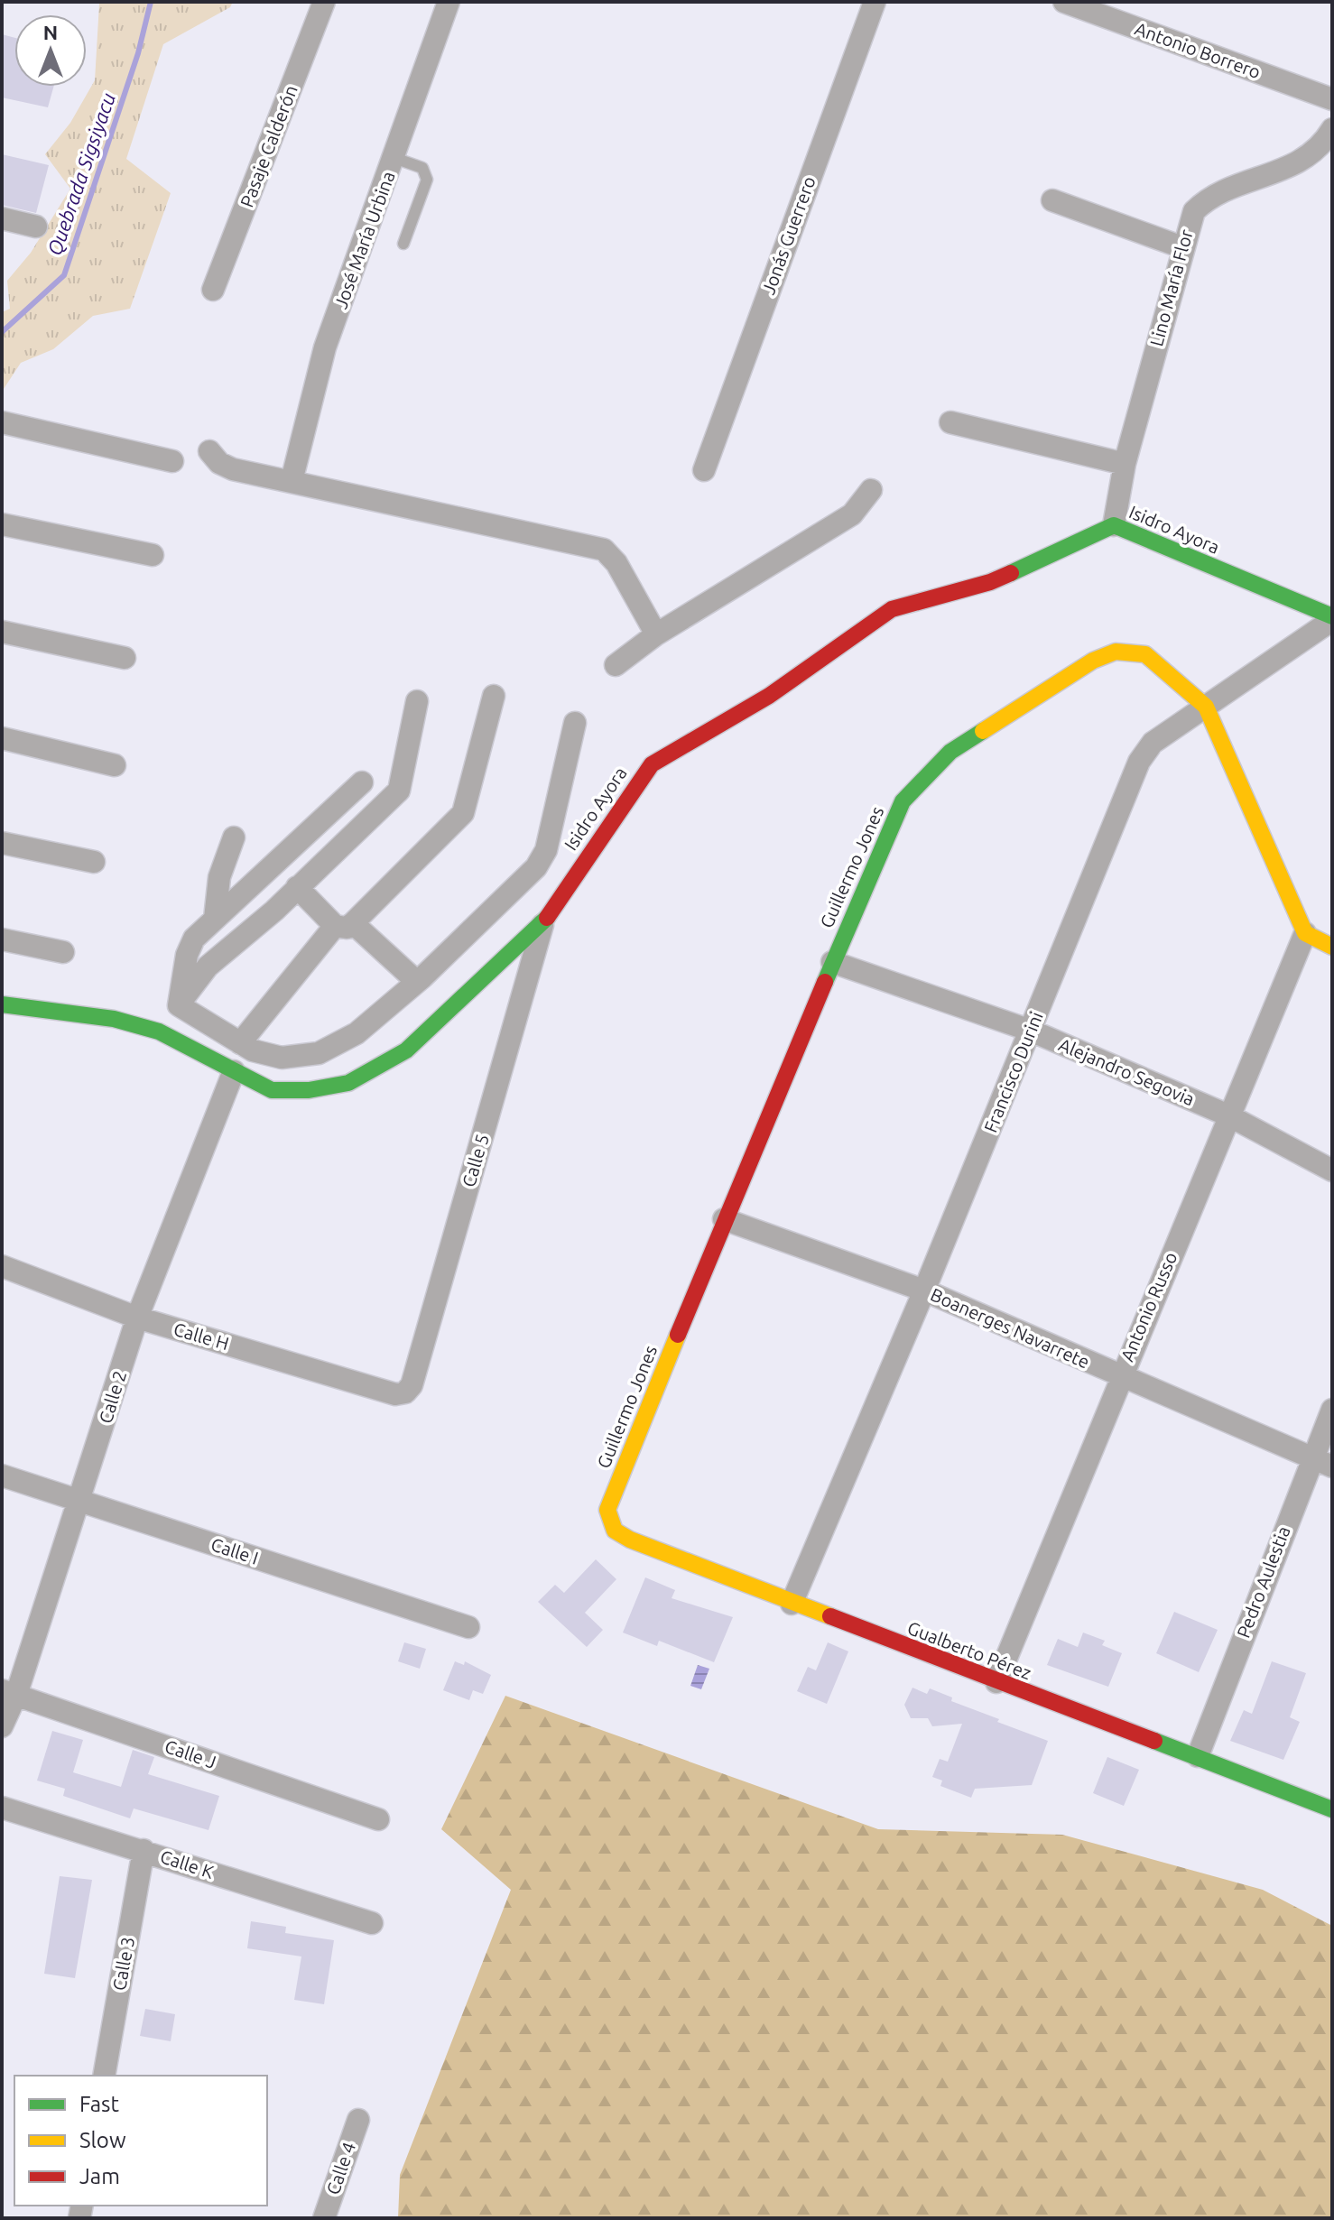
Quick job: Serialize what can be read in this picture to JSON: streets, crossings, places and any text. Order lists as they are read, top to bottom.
{
  "streets": {
    "street": [
      "Antonio Borrero",
      "Pasaje Calderón",
      "Jonás Guerrero",
      "José María Urbina",
      "Lino María Flor",
      "Isidro Ayora",
      "Guillermo Jones",
      "Francisco Durini",
      "Alejandro Segovia",
      "Calle 5",
      "Antonio Russo",
      "Boanerges Navarrete",
      "Calle H",
      "Calle 2",
      "Calle I",
      "Pedro Aulestia",
      "Gualberto Pérez",
      "Calle J",
      "Calle K",
      "Calle 3",
      "Calle 4"
    ]
  },
  "crossings": [
    ["Lino María Flor", "Isidro Ayora"],
    ["Isidro Ayora", "Francisco Durini"],
    ["Isidro Ayora", "Calle 5"],
    ["Isidro Ayora", "Calle 2"],
    ["Guillermo Jones", "Francisco Durini"],
    ["Guillermo Jones", "Alejandro Segovia"],
    ["Guillermo Jones", "Antonio Russo"],
    ["Guillermo Jones", "Boanerges Navarrete"],
    ["Guillermo Jones", "Gualberto Pérez"],
    ["Francisco Durini", "Alejandro Segovia"],
    ["Francisco Durini", "Boanerges Navarrete"],
    ["Francisco Durini", "Gualberto Pérez"],
    ["Alejandro Segovia", "Antonio Russo"],
    ["Calle 5", "Calle H"],
    ["Antonio Russo", "Boanerges Navarrete"],
    ["Antonio Russo", "Gualberto Pérez"],
    ["Boanerges Navarrete", "Pedro Aulestia"],
    ["Calle H", "Calle 2"],
    ["Calle 2", "Calle I"],
    ["Calle 2", "Calle J"],
    ["Pedro Aulestia", "Gualberto Pérez"],
    ["Calle K", "Calle 3"]
  ],
  "water": ["Quebrada Sigsiyacu"],
  "legend": ["Fast", "Slow", "Jam"],
  "north": "top"
}
